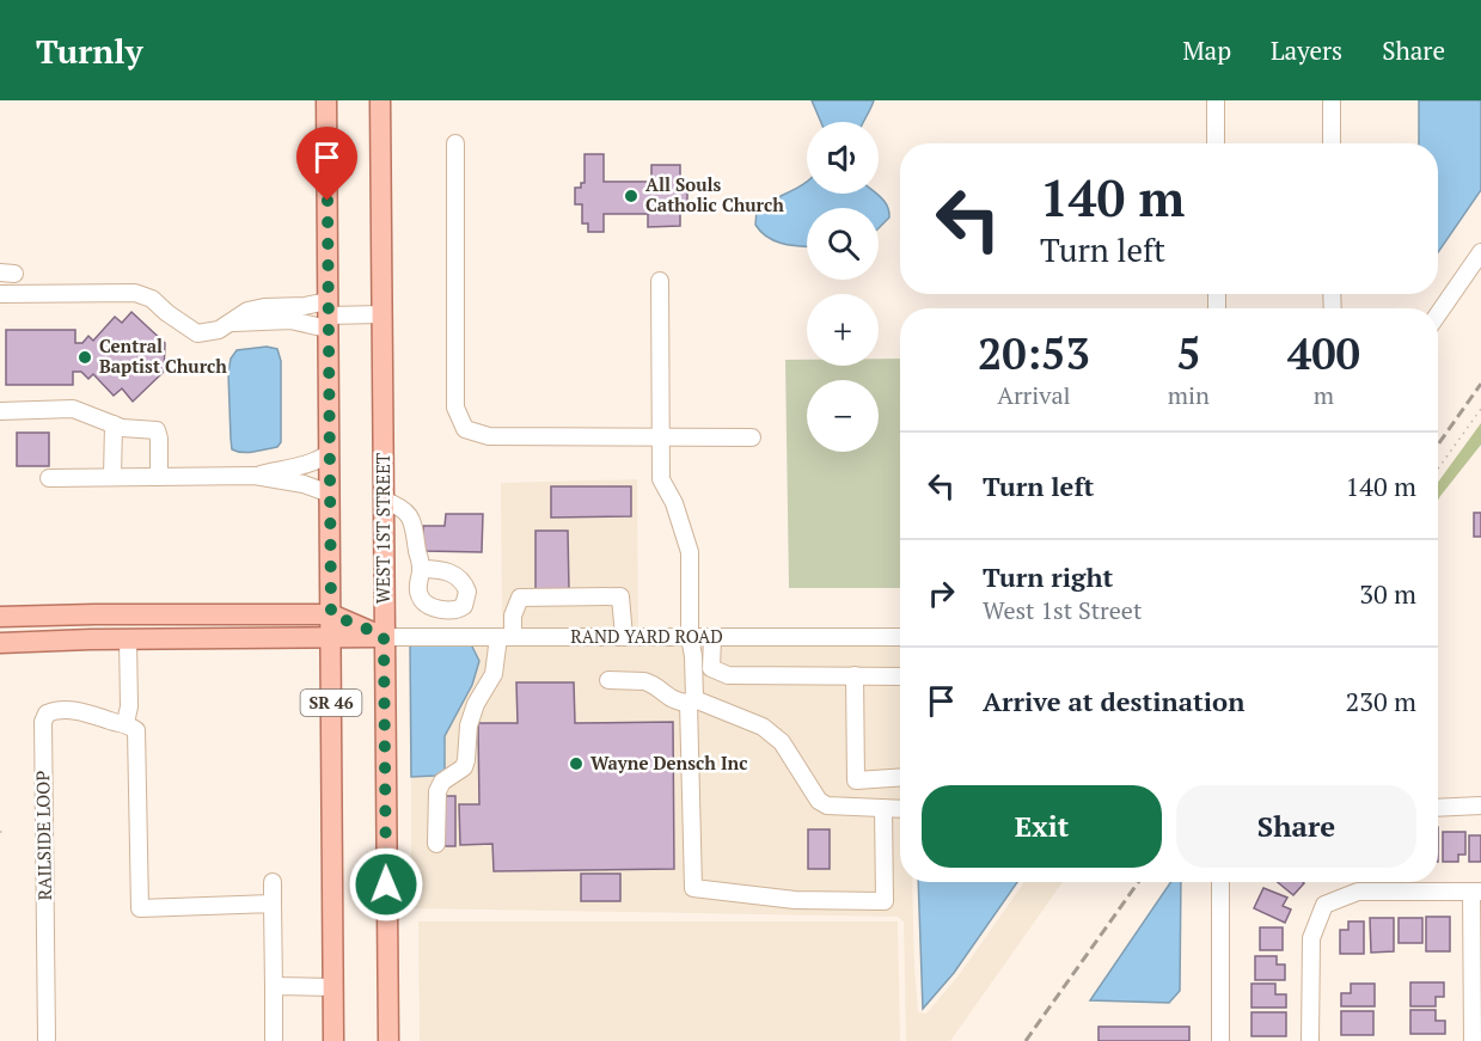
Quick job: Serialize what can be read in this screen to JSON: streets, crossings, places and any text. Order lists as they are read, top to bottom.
{
  "streets": {
    "main road": ["WEST 1ST STREET", "SR 46"],
    "street": ["RAND YARD ROAD", "RAILSIDE LOOP"]
  },
  "crossings": [
    ["WEST 1ST STREET", "RAND YARD ROAD"]
  ],
  "places": ["All Souls Catholic Church", "Central Baptist Church", "Wayne Densch Inc"],
  "page": {
    "header": "Turnly",
    "nav": ["Map", "Layers", "Share"],
    "map_buttons": ["+", "−"],
    "turn": ["140 m", "Turn left"],
    "eta": [
      "20:53",
      "Arrival",
      "5",
      "min",
      "400",
      "m"
    ],
    "list": [
      {
        "name": "Turn left",
        "value": "140 m"
      },
      {
        "name": "Turn right",
        "note": "West 1st Street",
        "value": "30 m"
      },
      {
        "name": "Arrive at destination",
        "value": "230 m"
      }
    ],
    "buttons": ["Exit", "Share"]
  }
}
